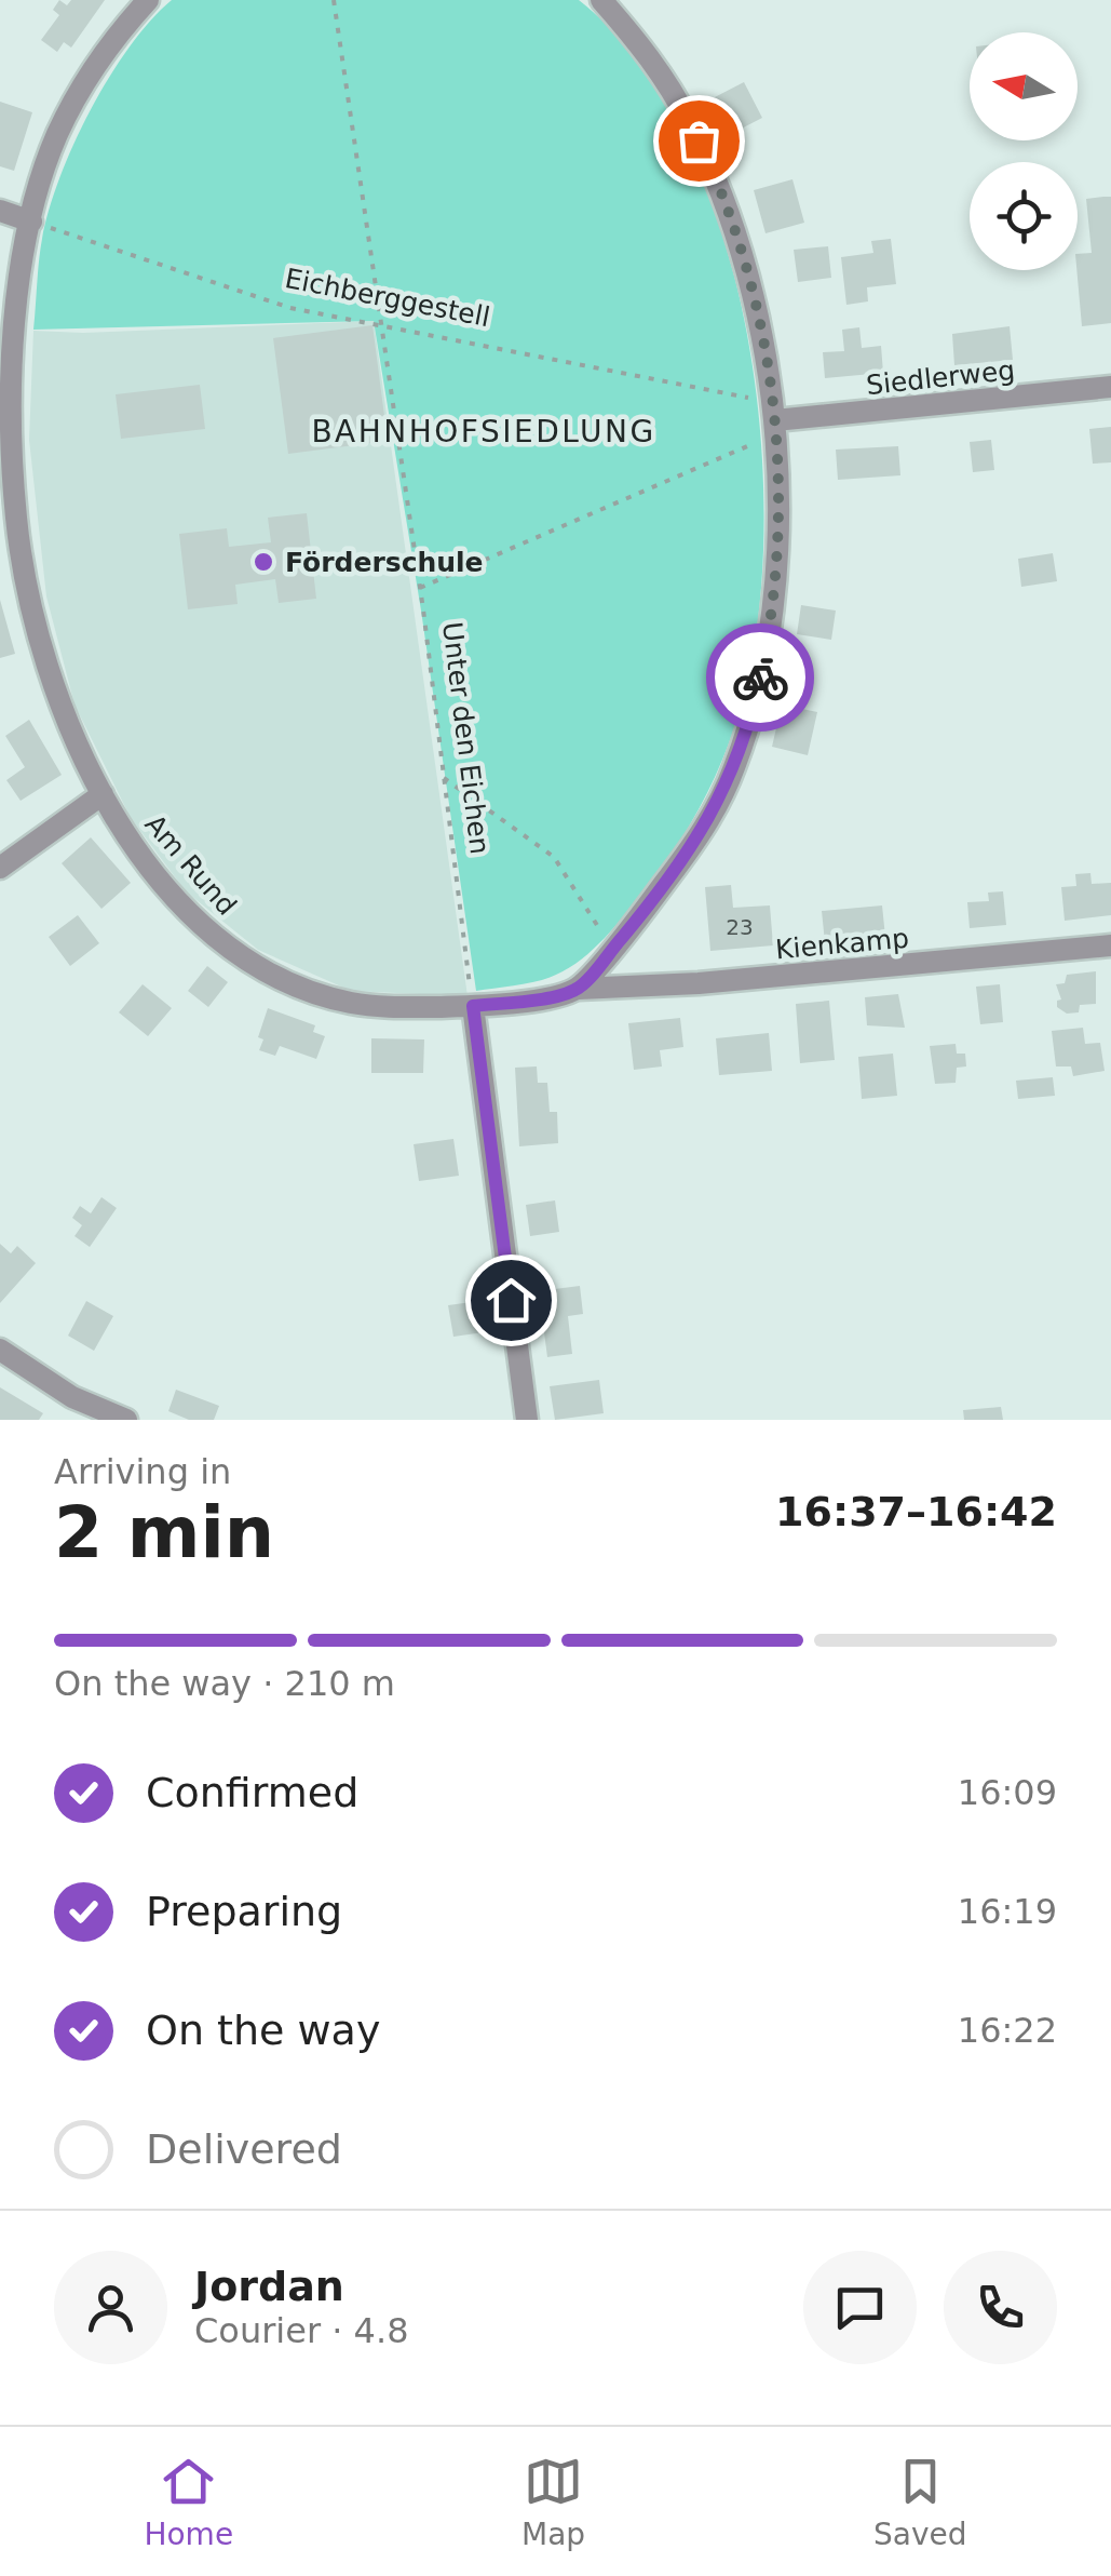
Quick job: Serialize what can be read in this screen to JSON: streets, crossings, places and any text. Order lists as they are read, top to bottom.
{
  "streets": {
    "street": ["Siedlerweg", "Am Rund", "Kienkamp"],
    "path": ["Eichberggestell", "Unter den Eichen"]
  },
  "crossings": [
    ["Eichberggestell", "Siedlerweg"],
    ["Eichberggestell", "Unter den Eichen"],
    ["Eichberggestell", "Am Rund"],
    ["Unter den Eichen", "Am Rund"],
    ["Am Rund", "Kienkamp"]
  ],
  "districts": ["BAHNHOFSIEDLUNG"],
  "places": ["Förderschule"],
  "house_numbers": ["23"],
  "north": "left",
  "page": {
    "heading": ["2 min", "Arriving in", "16:37–16:42"],
    "panel": ["Jordan", "Courier · 4.8"],
    "bar": "On the way · 210 m",
    "list": [
      ["Confirmed", "16:09"],
      ["Preparing", "16:19"],
      ["On the way", "16:22"],
      "Delivered"
    ],
    "tabs": ["Home", "Map", "Saved"]
  }
}
